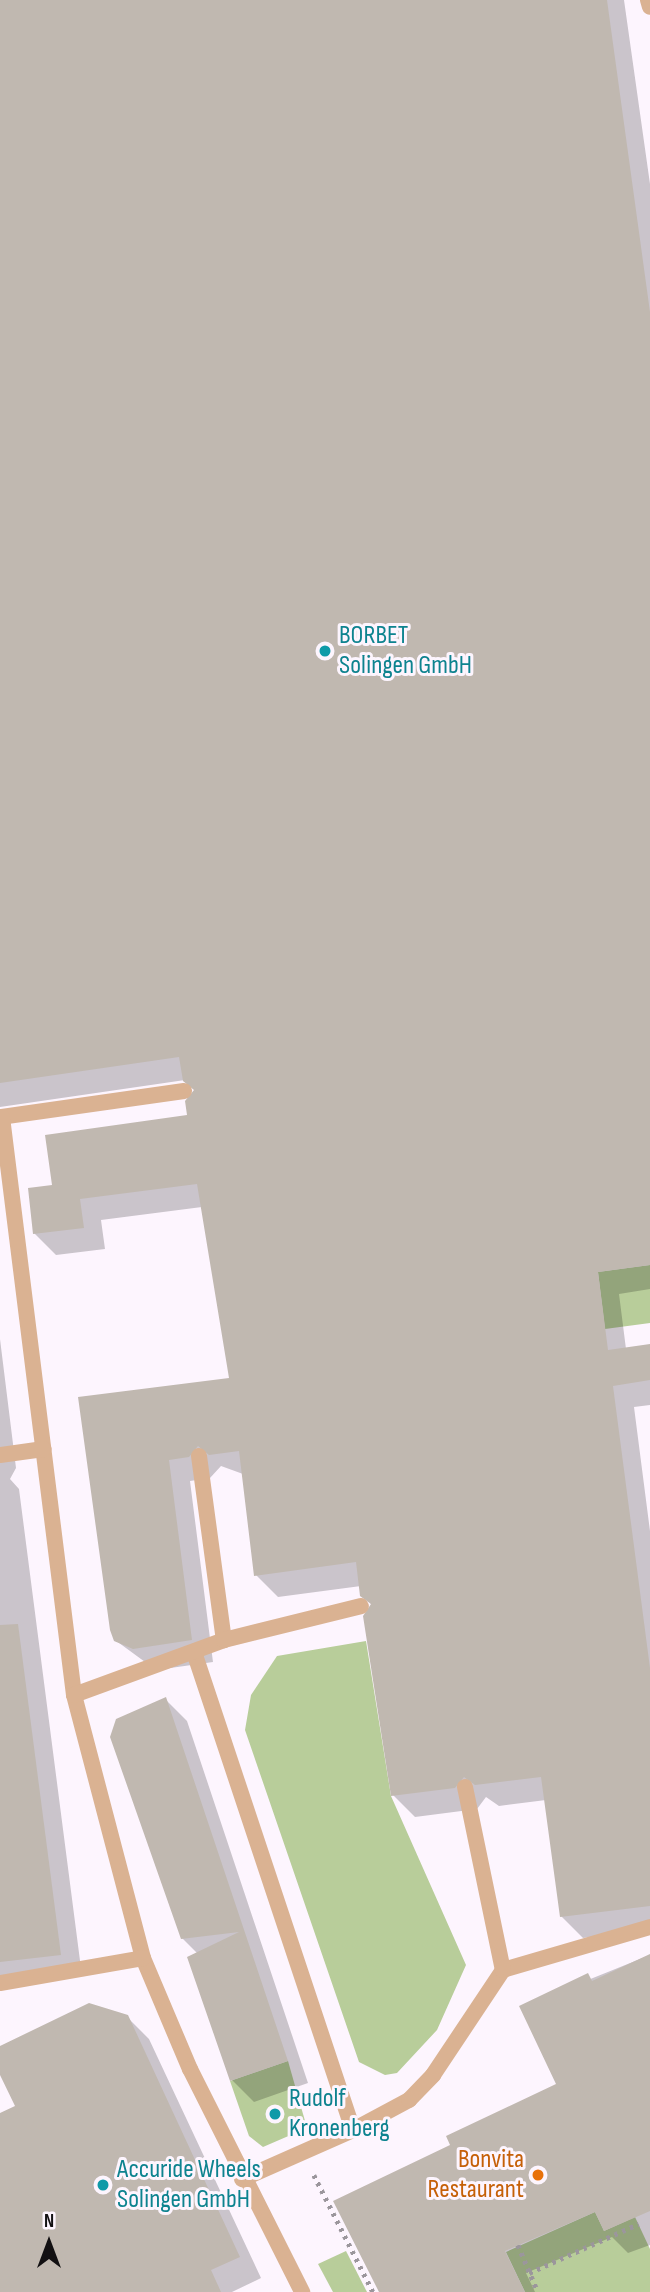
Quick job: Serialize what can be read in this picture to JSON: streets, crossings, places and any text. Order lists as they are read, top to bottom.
{
  "places": [
    "BORBET Solingen GmbH",
    "Rudolf Kronenberg",
    "Bonvita Restaurant",
    "Accuride Wheels Solingen GmbH"
  ],
  "north": "top"
}
